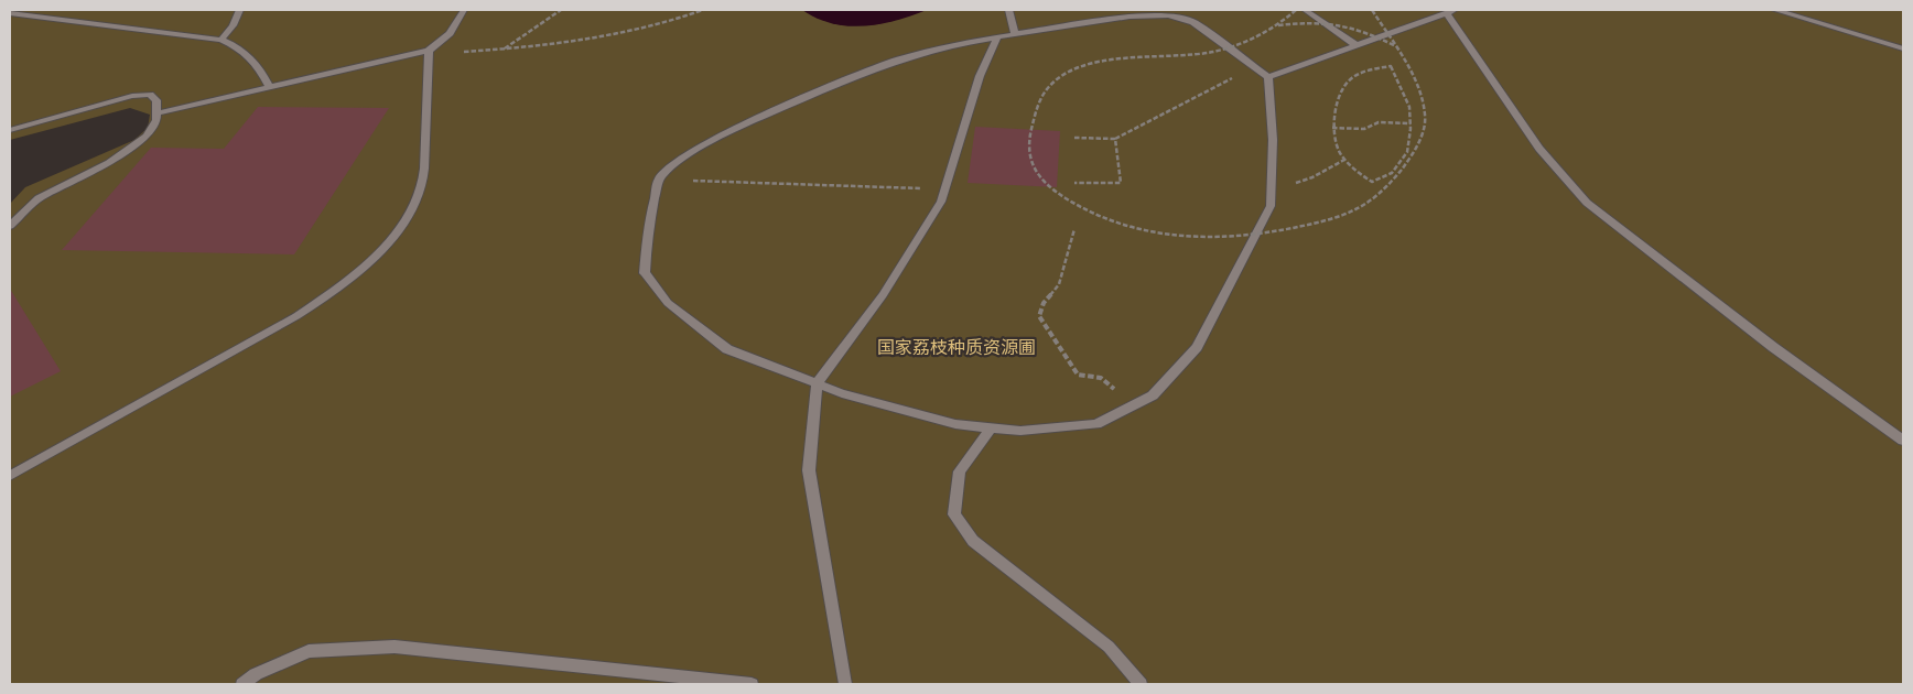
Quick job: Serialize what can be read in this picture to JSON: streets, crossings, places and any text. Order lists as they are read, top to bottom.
{
  "parks": ["国家荔枝种质资源圃"]
}
